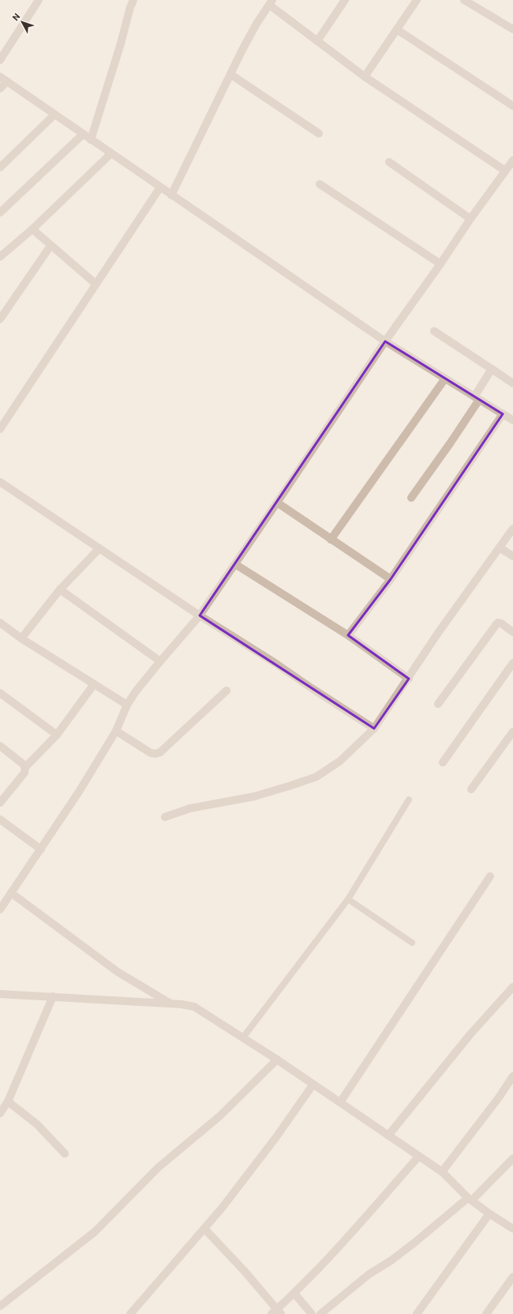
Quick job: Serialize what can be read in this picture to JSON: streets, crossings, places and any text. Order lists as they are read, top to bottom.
{
  "north": "top left"
}
